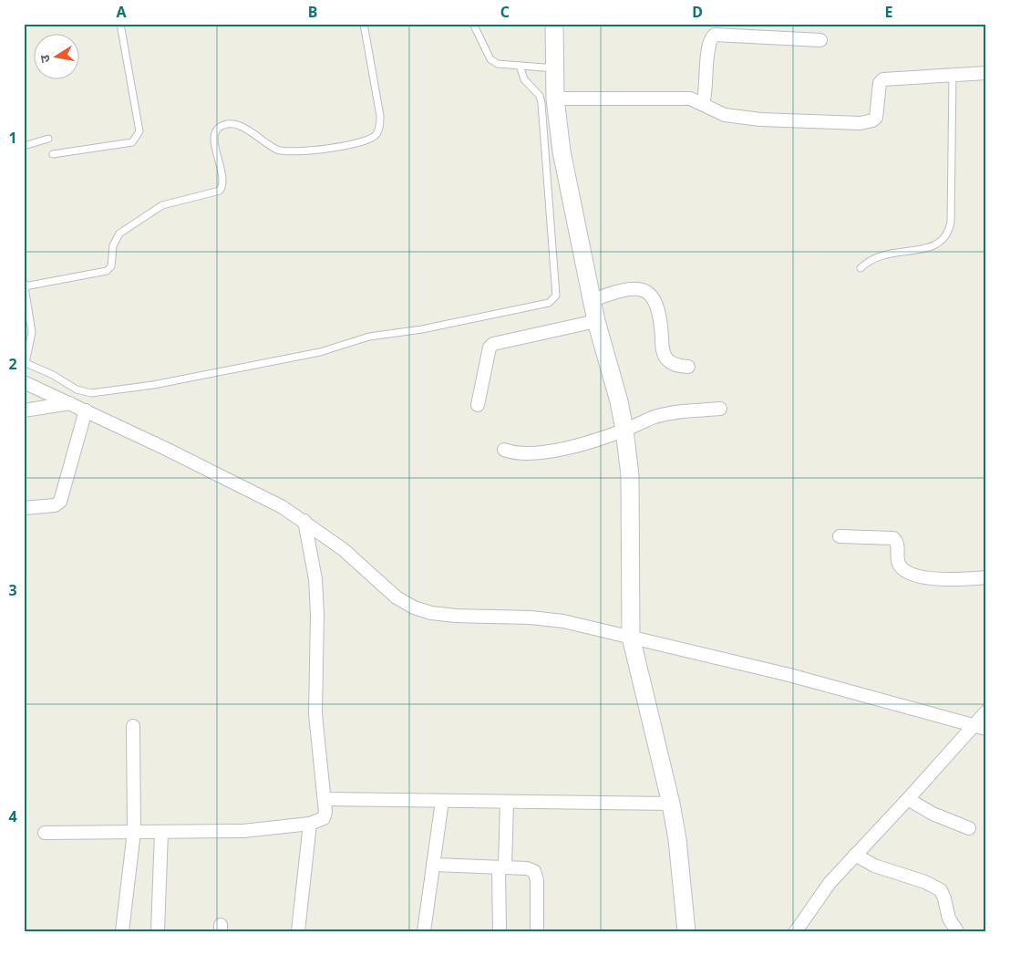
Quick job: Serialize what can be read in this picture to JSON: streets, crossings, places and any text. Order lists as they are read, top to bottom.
{
  "north": "left",
  "grid": {
    "columns": [
      "A",
      "B",
      "C",
      "D",
      "E"
    ],
    "rows": [
      "1",
      "2",
      "3",
      "4"
    ]
  }
}
